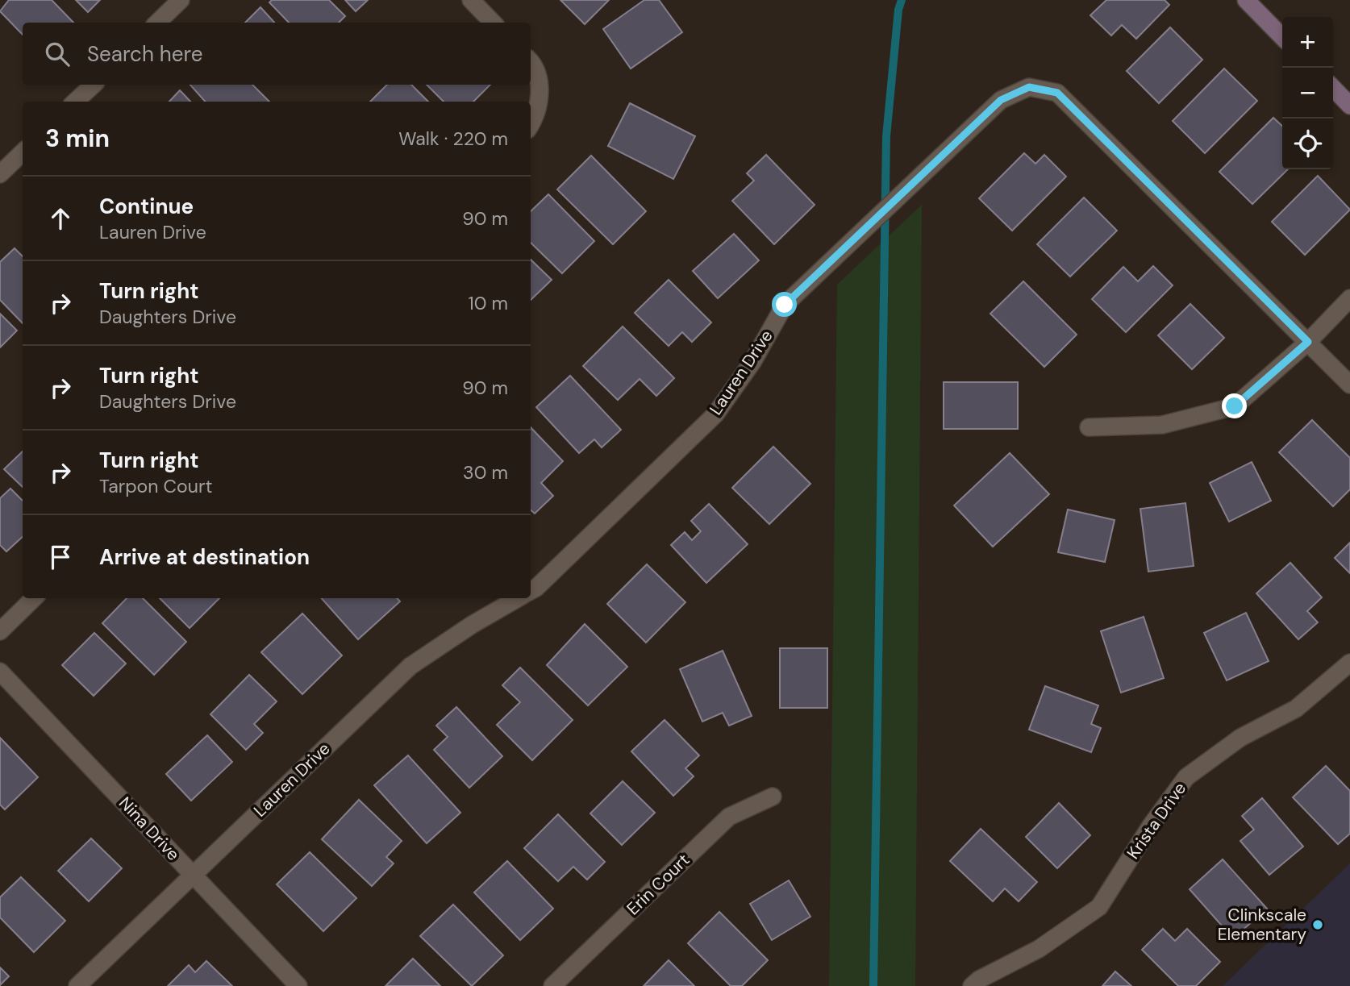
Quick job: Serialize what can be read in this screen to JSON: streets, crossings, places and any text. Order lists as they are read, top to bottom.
{
  "streets": {
    "street": [
      "Lauren Drive",
      "Krista Drive",
      "Nina Drive",
      "Erin Court"
    ]
  },
  "crossings": [
    ["Lauren Drive", "Nina Drive"]
  ],
  "places": ["Clinkscale Elementary"],
  "page": {
    "map_buttons": ["+", "−"],
    "search": "Search here",
    "heading": ["3 min", "Walk · 220 m"],
    "list": [
      ["Continue", "Lauren Drive", "90 m"],
      ["Turn right", "Daughters Drive", "10 m"],
      ["Turn right", "Daughters Drive", "90 m"],
      ["Turn right", "Tarpon Court", "30 m"],
      "Arrive at destination"
    ]
  }
}
